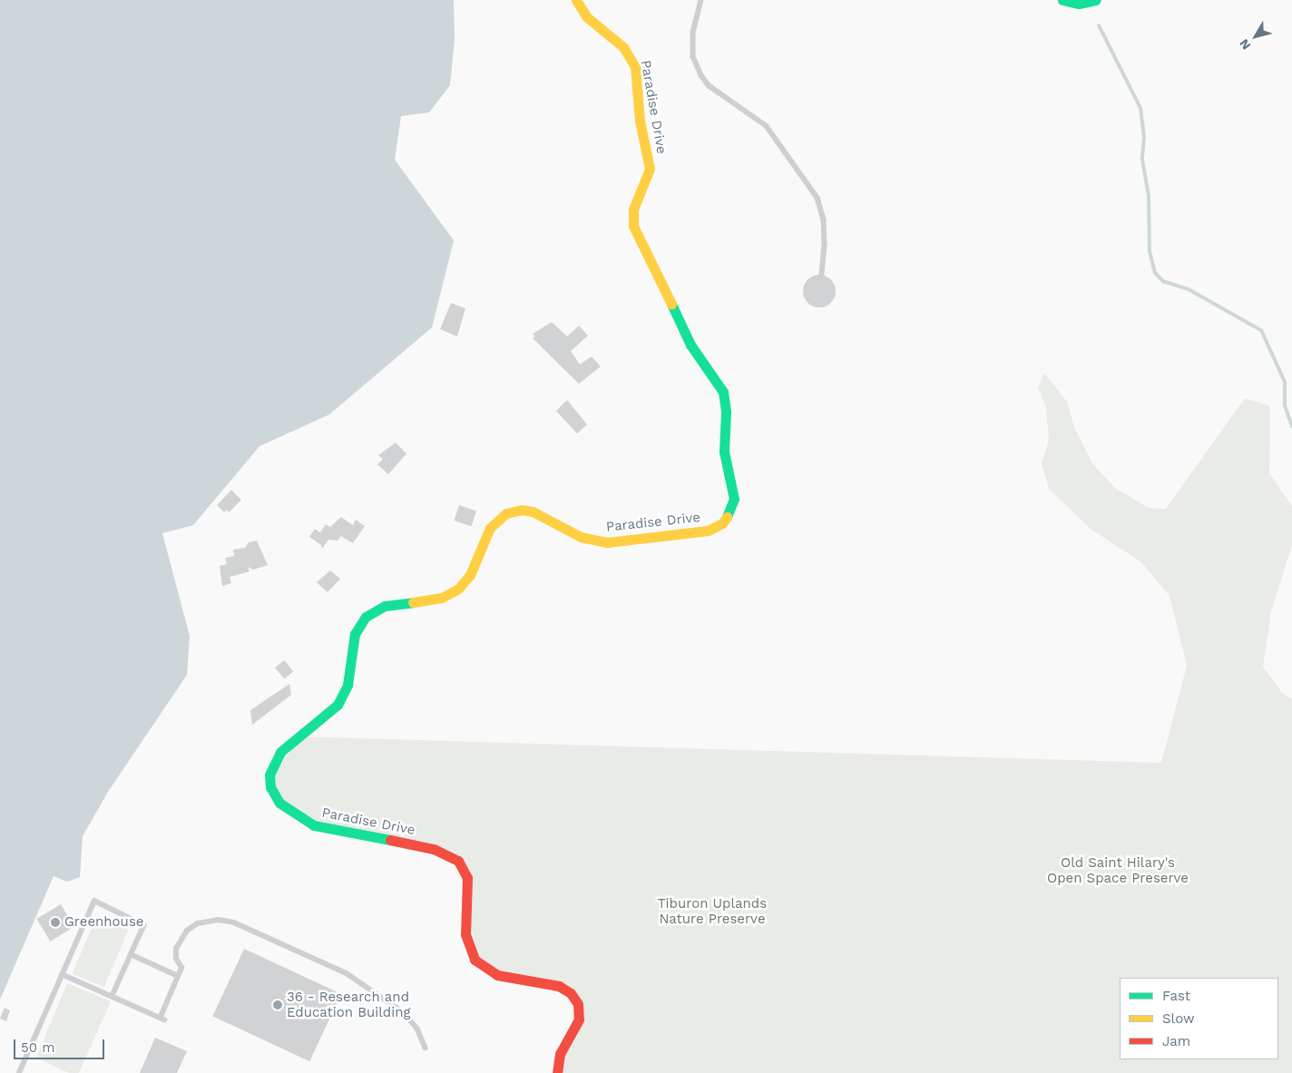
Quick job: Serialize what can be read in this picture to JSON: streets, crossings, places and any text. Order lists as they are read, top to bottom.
{
  "streets": {
    "street": ["Paradise Drive"]
  },
  "parks": ["Old Saint Hilary's Open Space Preserve", "Tiburon Uplands Nature Preserve"],
  "places": ["Greenhouse", "36 - Research and Education Building"],
  "legend": ["Fast", "Slow", "Jam"],
  "scale_bar": "50 m",
  "north": "bottom left"
}
